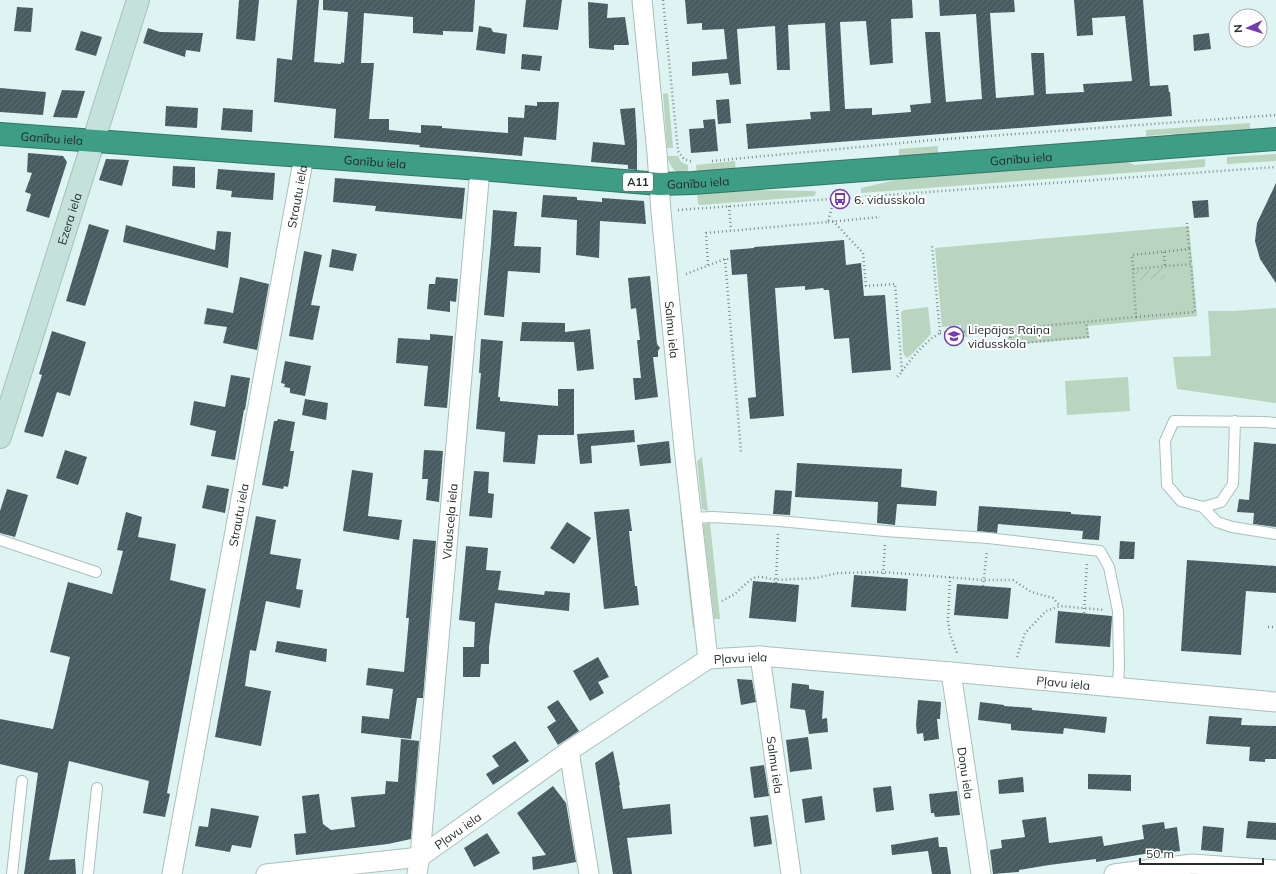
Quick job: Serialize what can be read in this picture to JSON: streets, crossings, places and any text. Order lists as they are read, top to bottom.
{
  "streets": {
    "highway": ["Ganību iela", "A11"],
    "street": [
      "Strautu iela",
      "Ezera iela",
      "Salmu iela",
      "Vidusceļa iela",
      "Pļavu iela",
      "Doņu iela"
    ]
  },
  "crossings": [
    ["Ganību iela", "Strautu iela"],
    ["Ganību iela", "Ezera iela"],
    ["Ganību iela", "Salmu iela"],
    ["Ganību iela", "Vidusceļa iela"],
    ["Salmu iela", "Pļavu iela"],
    ["Vidusceļa iela", "Pļavu iela"],
    ["Pļavu iela", "Doņu iela"]
  ],
  "places": {
    "bus stop": ["6. vidusskola"],
    "school or university": ["Liepājas Raiņa vidusskola"]
  },
  "scale_bar": "50 m",
  "north": "left"
}
